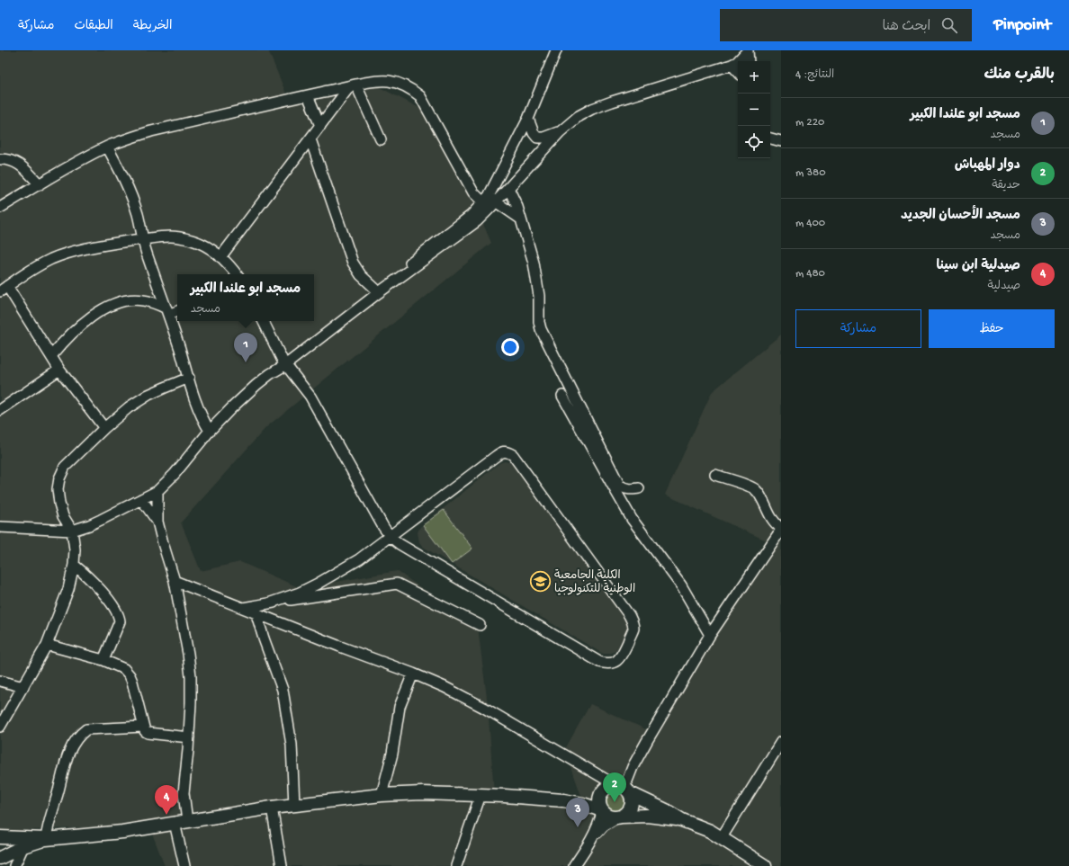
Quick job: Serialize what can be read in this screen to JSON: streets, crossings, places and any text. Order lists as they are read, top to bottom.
{
  "places": {
    "school or university": ["الكلية الجامعية الوطنية للتكنولوجيا"]
  },
  "page": {
    "header": "Pinpoint",
    "search": "ابحث هنا",
    "nav": ["الخريطة", "الطبقات", "مشاركة"],
    "heading": ["بالقرب منك", "النتائج: 4"],
    "map_buttons": ["+", "−"],
    "list": [
      {
        "mark": "1",
        "name": "مسجد ابو علندا الكبير",
        "note": "مسجد",
        "value": "220 m"
      },
      {
        "mark": "2",
        "name": "دوار المهباش",
        "note": "حديقة",
        "value": "380 m"
      },
      {
        "mark": "3",
        "name": "مسجد الأحسان الجديد",
        "note": "مسجد",
        "value": "400 m"
      },
      {
        "mark": "4",
        "name": "صيدلية ابن سينا",
        "note": "صيدلية",
        "value": "480 m"
      }
    ],
    "popup": ["مسجد ابو علندا الكبير", "مسجد"],
    "buttons": ["حفظ", "مشاركة"],
    "pins": [
      "1",
      "2",
      "4",
      "3"
    ]
  }
}
